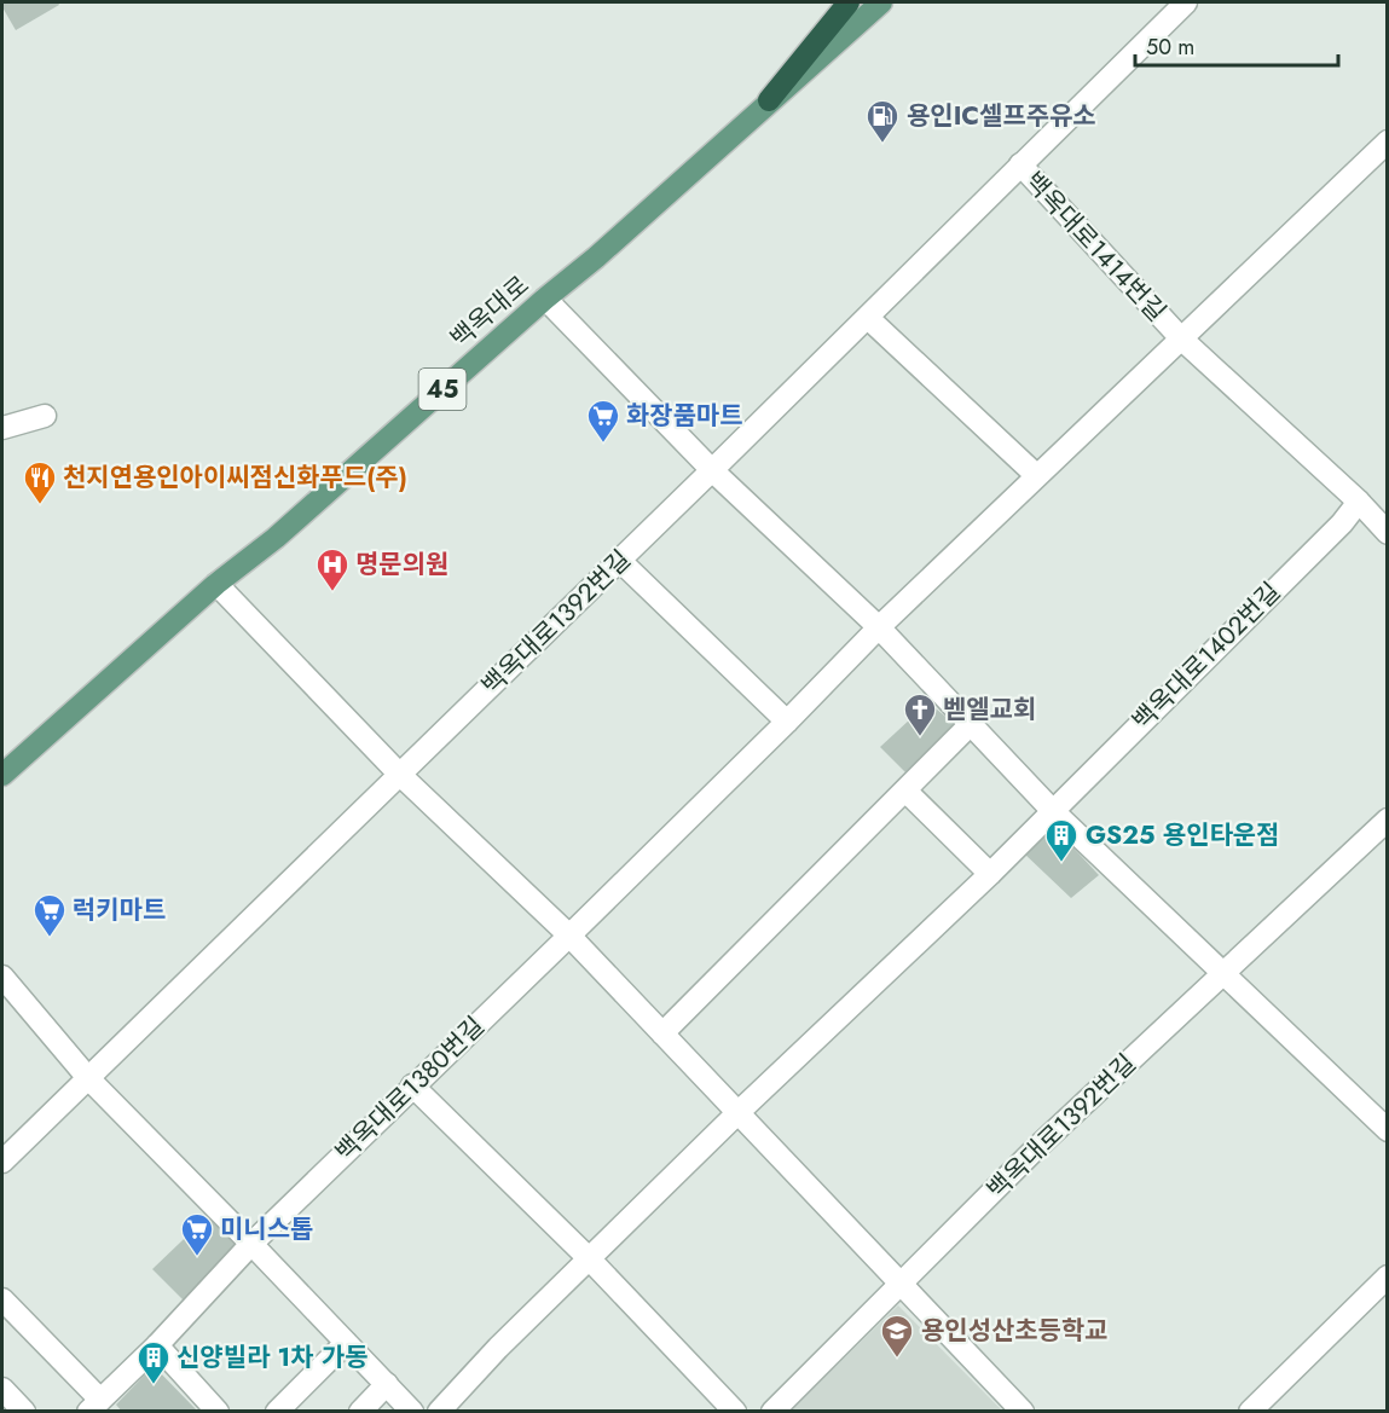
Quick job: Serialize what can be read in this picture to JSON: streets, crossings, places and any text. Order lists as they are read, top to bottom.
{
  "streets": {
    "main road": ["백옥대로", "45"],
    "street": [
      "백옥대로1414번길",
      "백옥대로1392번길",
      "백옥대로1402번길",
      "백옥대로1380번길"
    ]
  },
  "crossings": [
    ["백옥대로1414번길", "백옥대로1402번길"]
  ],
  "places": {
    "fuel station": ["용인IC셀프주유소"],
    "supermarket": ["화장품마트", "럭키마트", "미니스톱"],
    "restaurant": ["천지연용인아이씨점신화푸드(주)"],
    "hospital": ["명문의원"],
    "church": ["벧엘교회"],
    "building": ["GS25 용인타운점", "신양빌라 1차 가동"],
    "school or university": ["용인성산초등학교"]
  },
  "scale_bar": "50 m"
}
